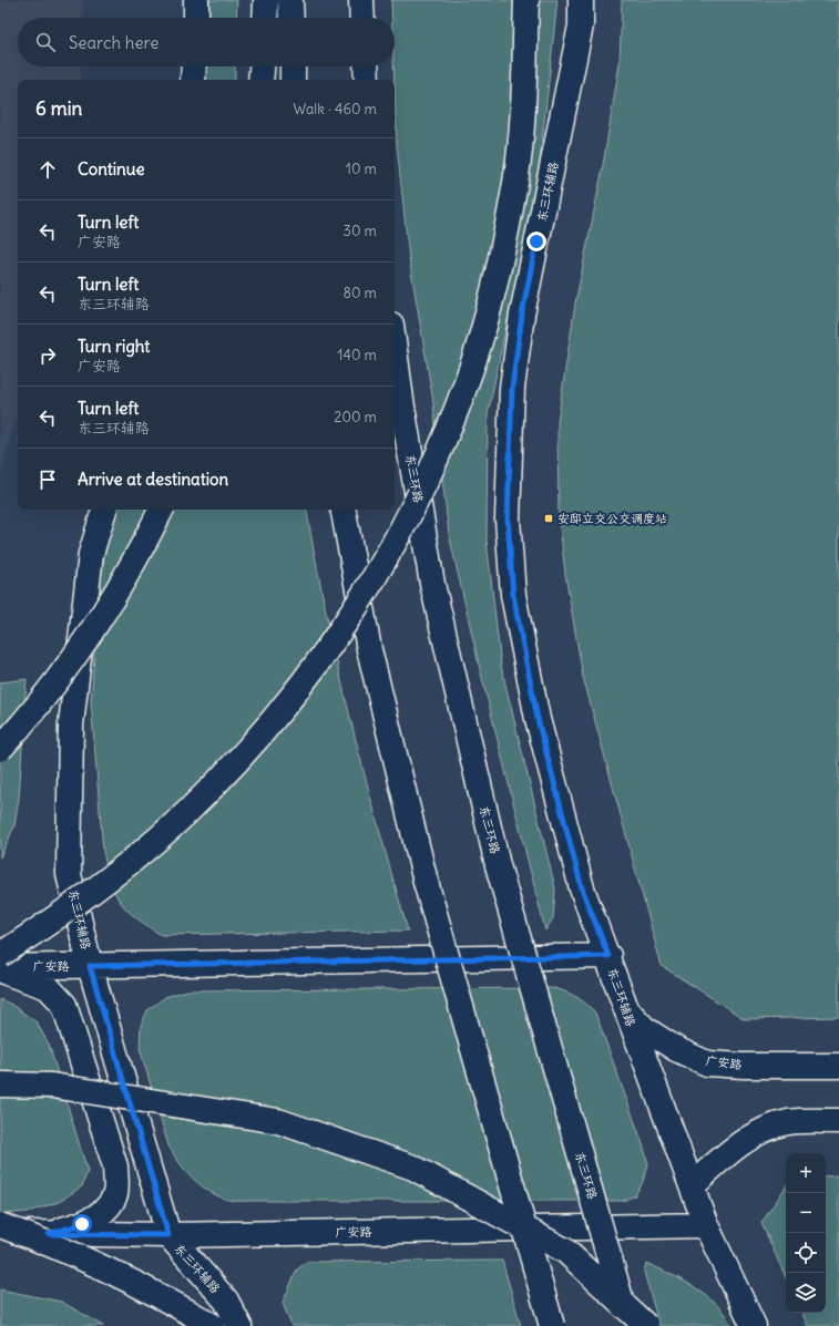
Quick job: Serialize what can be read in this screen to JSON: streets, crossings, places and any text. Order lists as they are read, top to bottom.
{
  "streets": {
    "main road": ["东三环辅路", "东三环路", "广安路"]
  },
  "crossings": [
    ["东三环辅路", "广安路"]
  ],
  "places": {
    "transit": ["安邸立交公交调度站"]
  },
  "page": {
    "search": "Search here",
    "heading": ["6 min", "Walk · 460 m"],
    "list": [
      ["Continue", "10 m"],
      ["Turn left", "广安路", "30 m"],
      ["Turn left", "东三环辅路", "80 m"],
      ["Turn right", "广安路", "140 m"],
      ["Turn left", "东三环辅路", "200 m"],
      "Arrive at destination"
    ],
    "map_buttons": ["+", "−"]
  }
}
